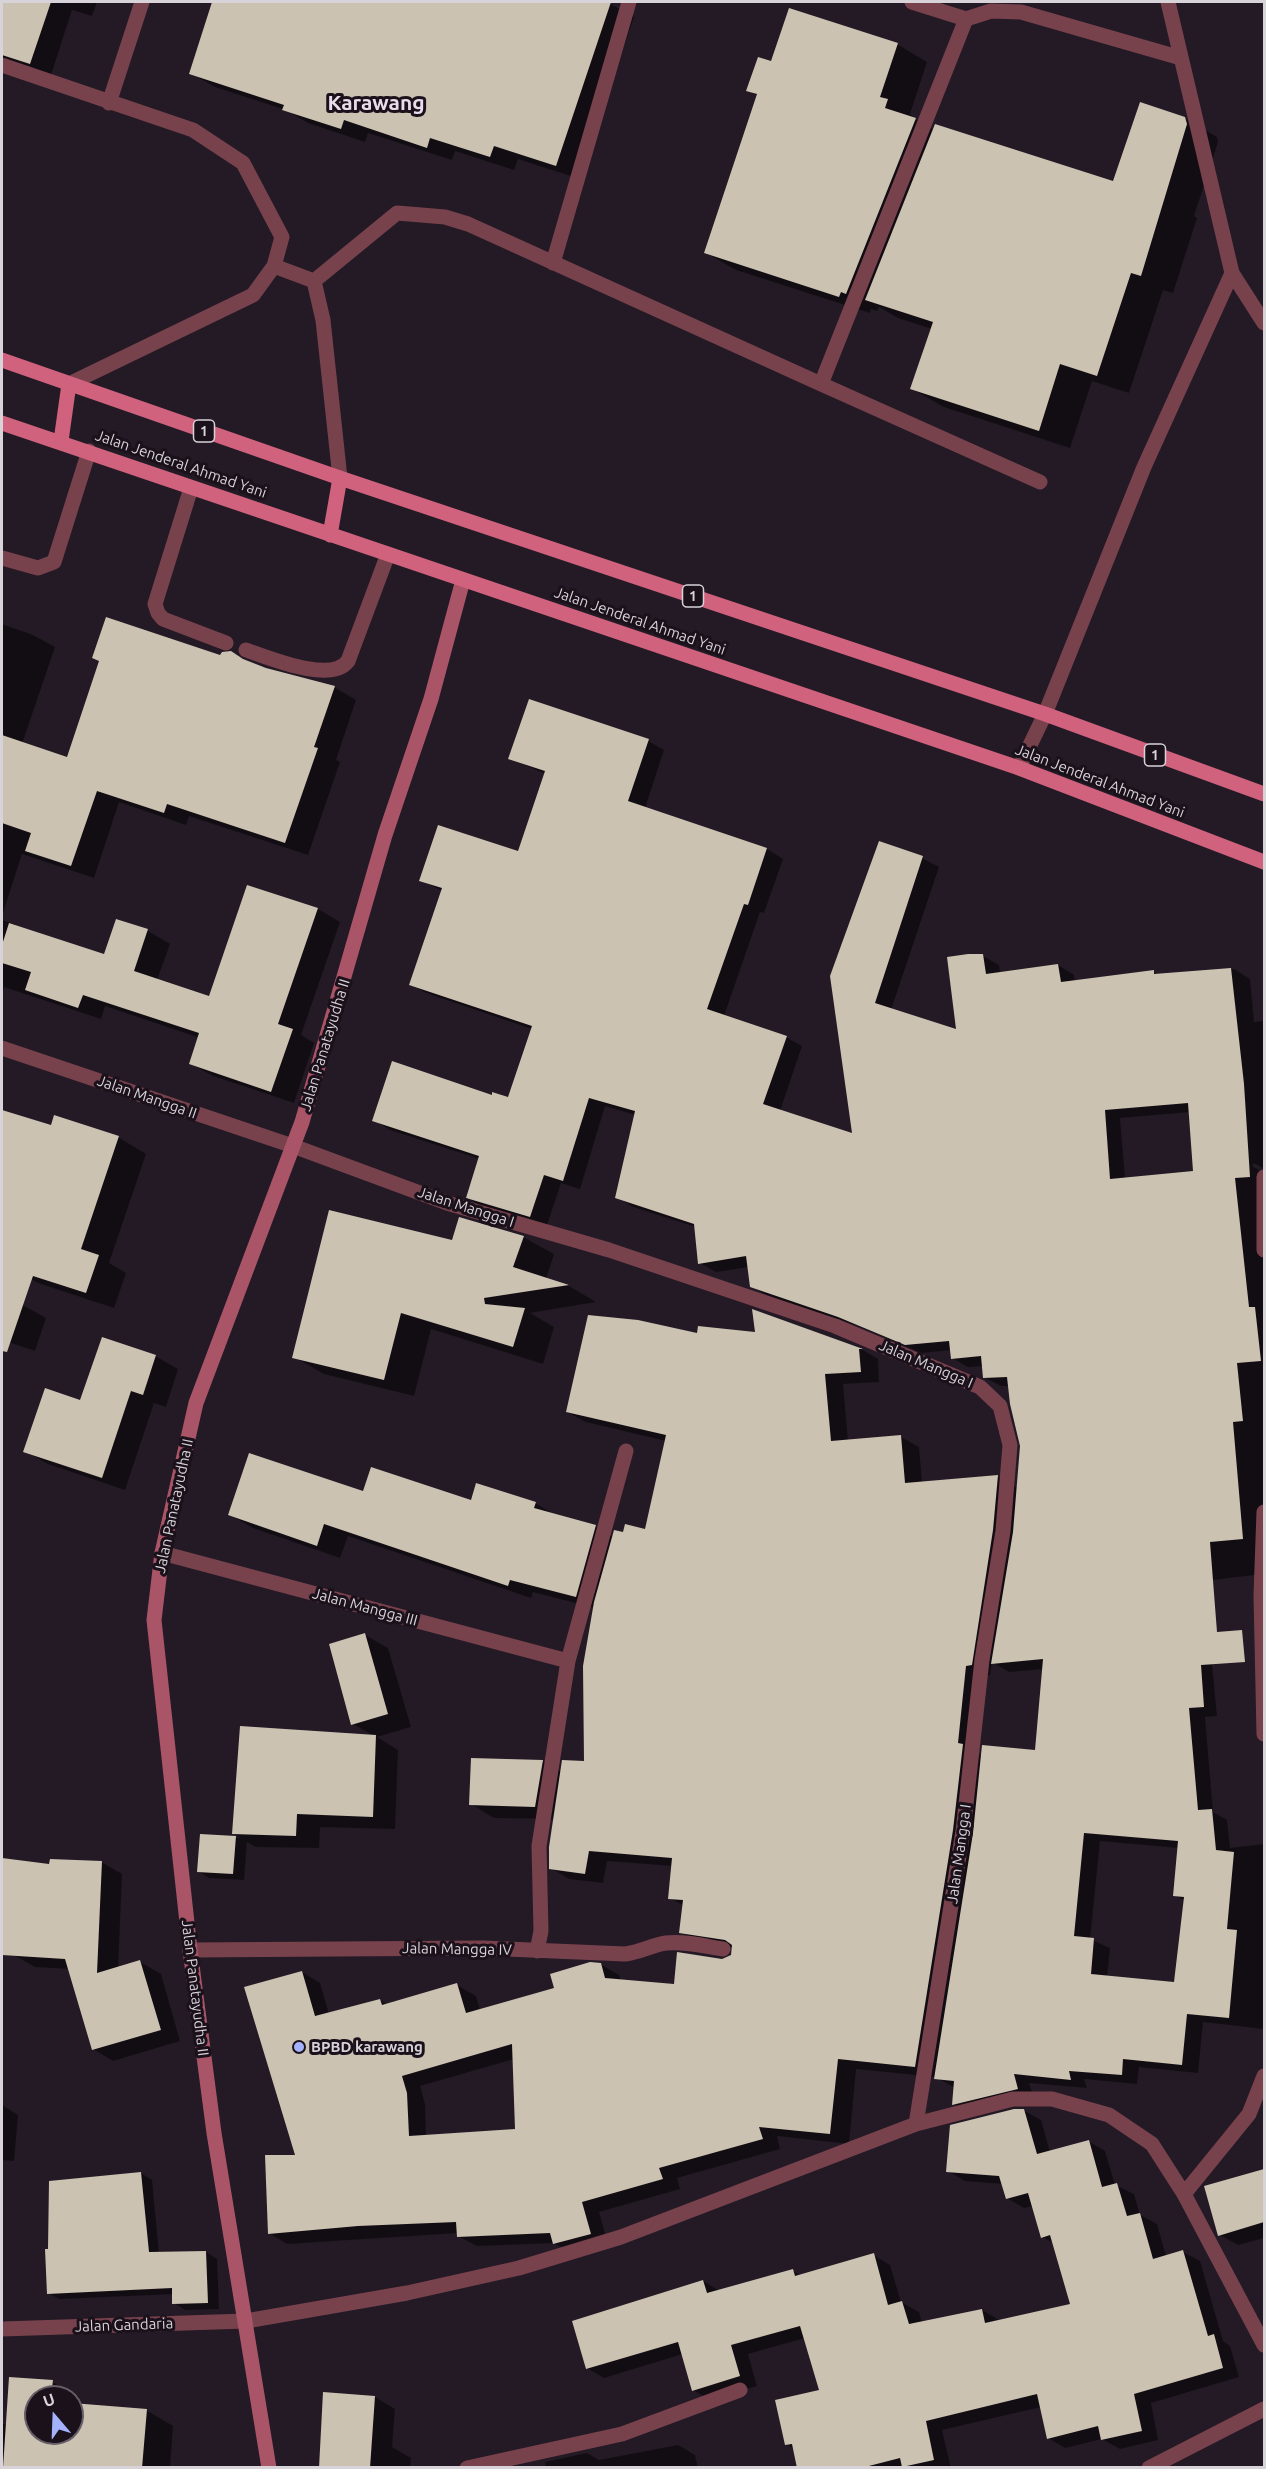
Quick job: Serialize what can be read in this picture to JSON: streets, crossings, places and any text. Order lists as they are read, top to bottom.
{
  "streets": {
    "main road": ["1", "Jalan Jenderal Ahmad Yani"],
    "street": [
      "Jalan Panatayudha II",
      "Jalan Mangga II",
      "Jalan Mangga I",
      "Jalan Mangga III",
      "Jalan Mangga IV",
      "Jalan Gandaria"
    ]
  },
  "crossings": [
    ["Jalan Jenderal Ahmad Yani", "Jalan Panatayudha II"],
    ["Jalan Panatayudha II", "Jalan Mangga II"],
    ["Jalan Panatayudha II", "Jalan Mangga I"],
    ["Jalan Panatayudha II", "Jalan Mangga III"],
    ["Jalan Panatayudha II", "Jalan Mangga IV"],
    ["Jalan Panatayudha II", "Jalan Gandaria"],
    ["Jalan Mangga II", "Jalan Mangga I"],
    ["Jalan Mangga I", "Jalan Gandaria"]
  ],
  "districts": ["Karawang"],
  "places": ["BPBD karawang"],
  "north": "top"
}
